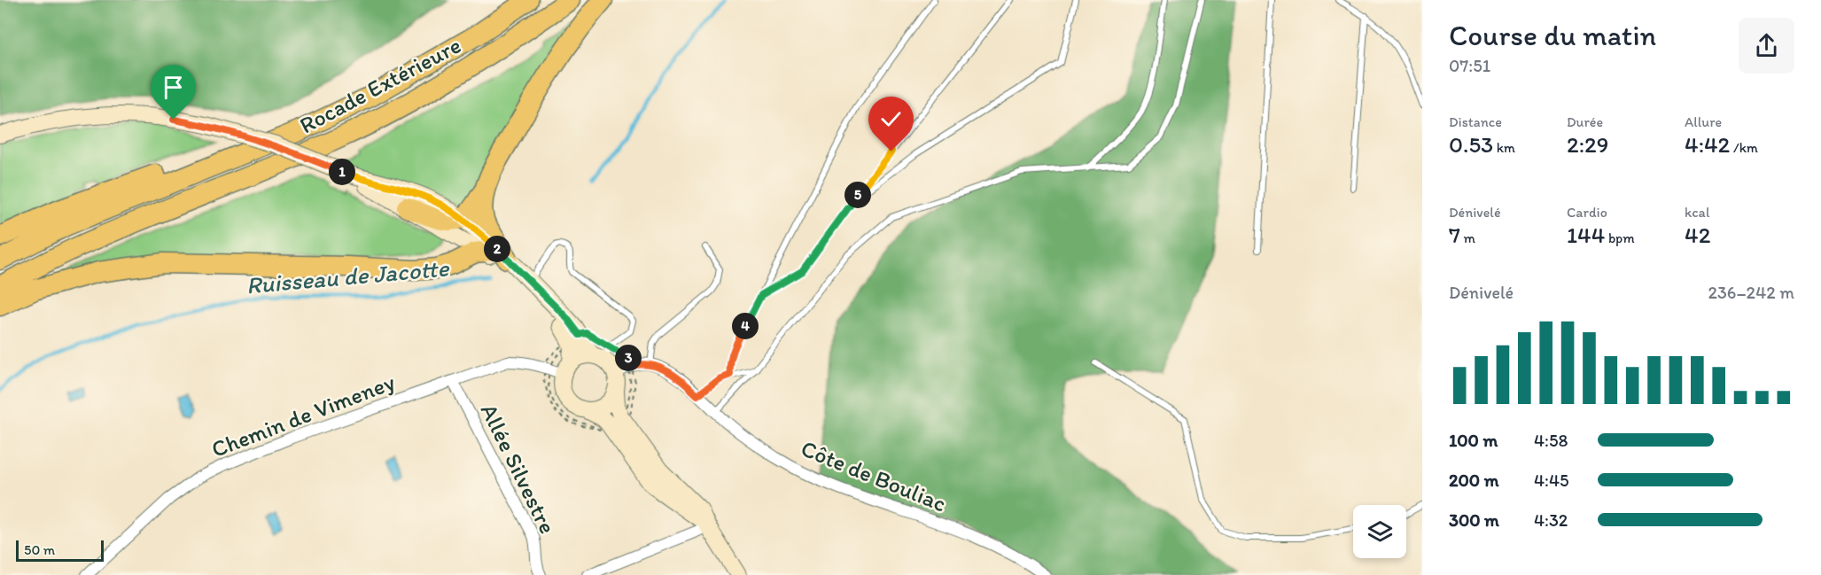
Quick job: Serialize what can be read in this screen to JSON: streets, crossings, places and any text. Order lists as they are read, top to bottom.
{
  "streets": {
    "highway": ["Rocade Extérieure"],
    "street": ["Chemin de Vimeney", "Allée Silvestre", "Côte de Bouliac"]
  },
  "crossings": [
    ["Chemin de Vimeney", "Allée Silvestre"]
  ],
  "water": ["Ruisseau de Jacotte"],
  "scale_bar": "50 m",
  "page": {
    "heading": ["Course du matin", "07:51"],
    "stats": [
      ["Distance", "0.53 km"],
      ["Durée", "2:29"],
      ["Allure", "4:42 /km"],
      ["Dénivelé", "7 m"],
      ["Cardio", "144 bpm"],
      ["kcal", "42"]
    ],
    "pins": [
      "1",
      "5",
      "2",
      "4",
      "3"
    ],
    "chart": ["Dénivelé", "236–242 m"],
    "list": [
      {
        "name": "100 m",
        "note": "4:58"
      },
      {
        "name": "200 m",
        "note": "4:45"
      },
      {
        "name": "300 m",
        "note": "4:32"
      }
    ],
    "scale": "50 m"
  }
}
